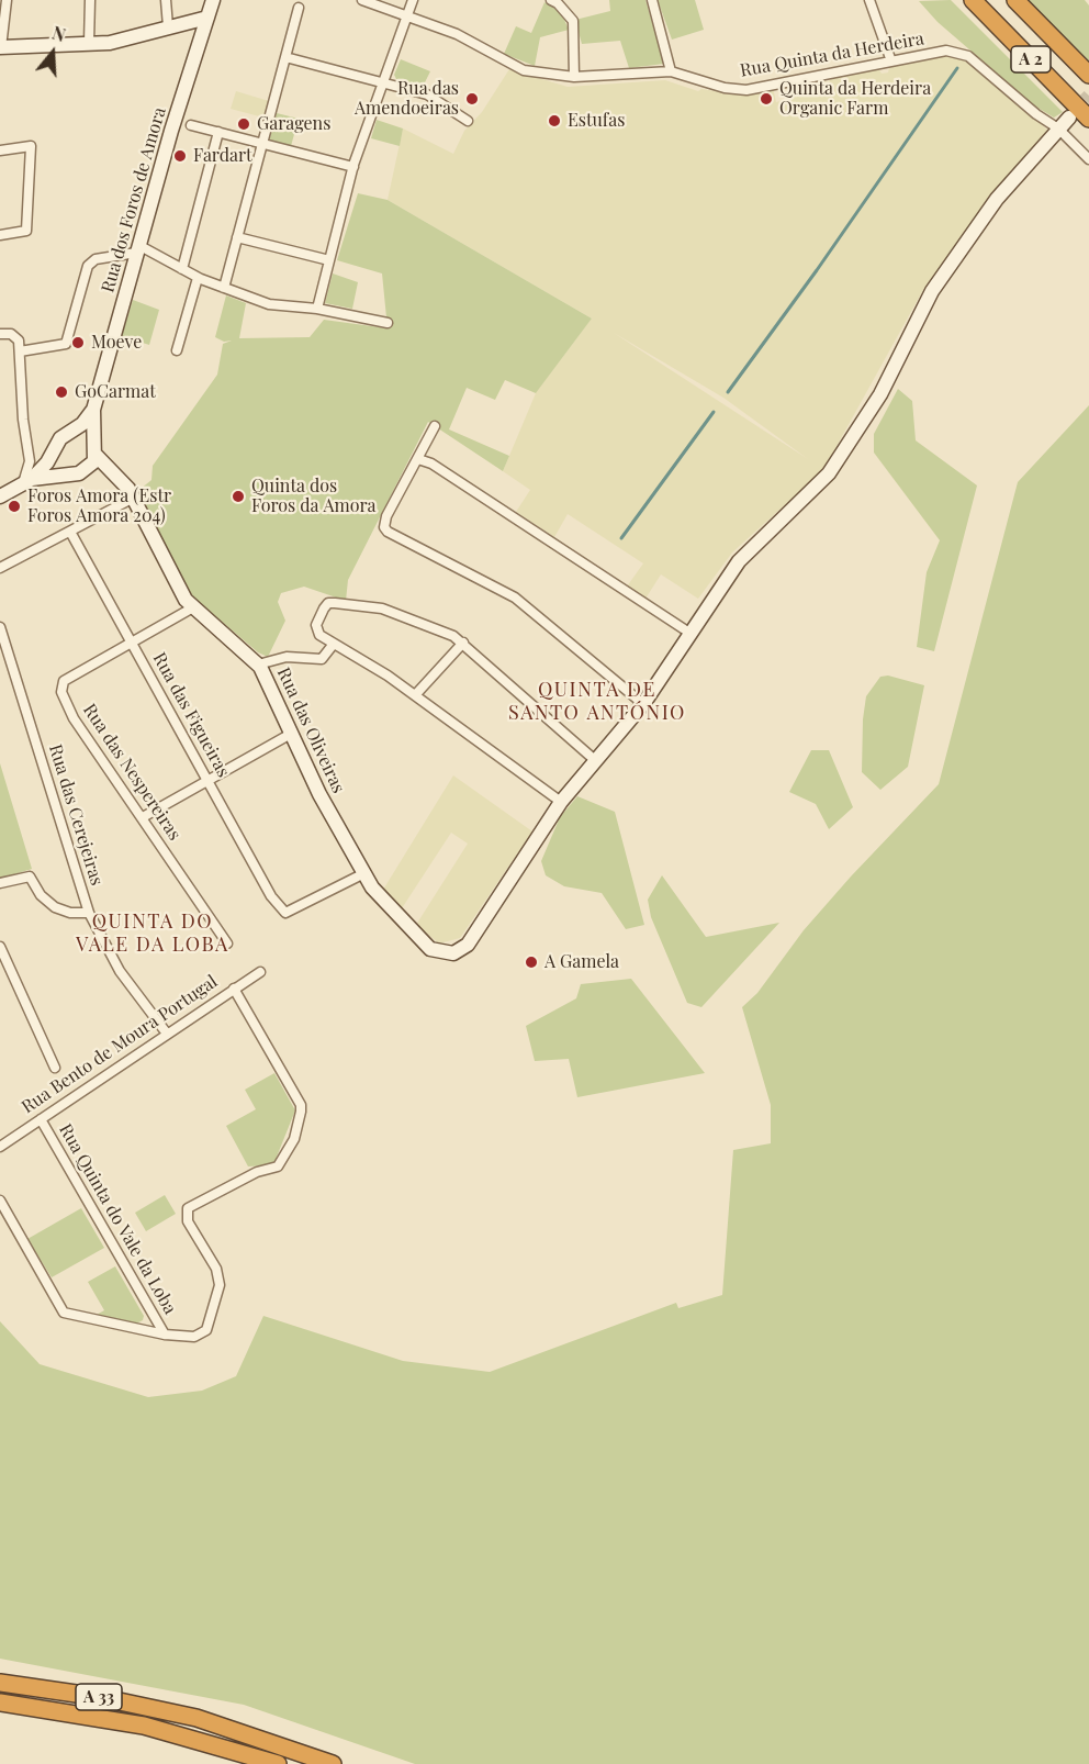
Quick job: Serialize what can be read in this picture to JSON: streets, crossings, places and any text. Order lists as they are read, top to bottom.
{
  "streets": {
    "highway": ["A 2", "A 33"],
    "street": [
      "Rua Quinta da Herdeira",
      "Rua dos Foros de Amora",
      "Rua das Figueiras",
      "Rua das Oliveiras",
      "Rua das Nespereiras",
      "Rua das Cerejeiras",
      "Rua Bento de Moura Portugal",
      "Rua Quinta do Vale da Loba"
    ]
  },
  "crossings": [
    ["Rua dos Foros de Amora", "Rua das Oliveiras"],
    ["Rua das Figueiras", "Rua das Oliveiras"],
    ["Rua das Figueiras", "Rua das Nespereiras"],
    ["Rua das Oliveiras", "Rua das Nespereiras"],
    ["Rua das Cerejeiras", "Rua Bento de Moura Portugal"],
    ["Rua Bento de Moura Portugal", "Rua Quinta do Vale da Loba"]
  ],
  "districts": ["QUINTA DE SANTO ANTÓNIO", "QUINTA DO VALE DA LOBA"],
  "places": [
    "Rua das Amendoeiras",
    "Quinta da Herdeira Organic Farm",
    "Estufas",
    "Garagens",
    "Fardart",
    "Moeve",
    "GoCarmat",
    "Quinta dos Foros da Amora",
    "Foros Amora (Estr Foros Amora 204)",
    "A Gamela"
  ],
  "north": "top"
}
